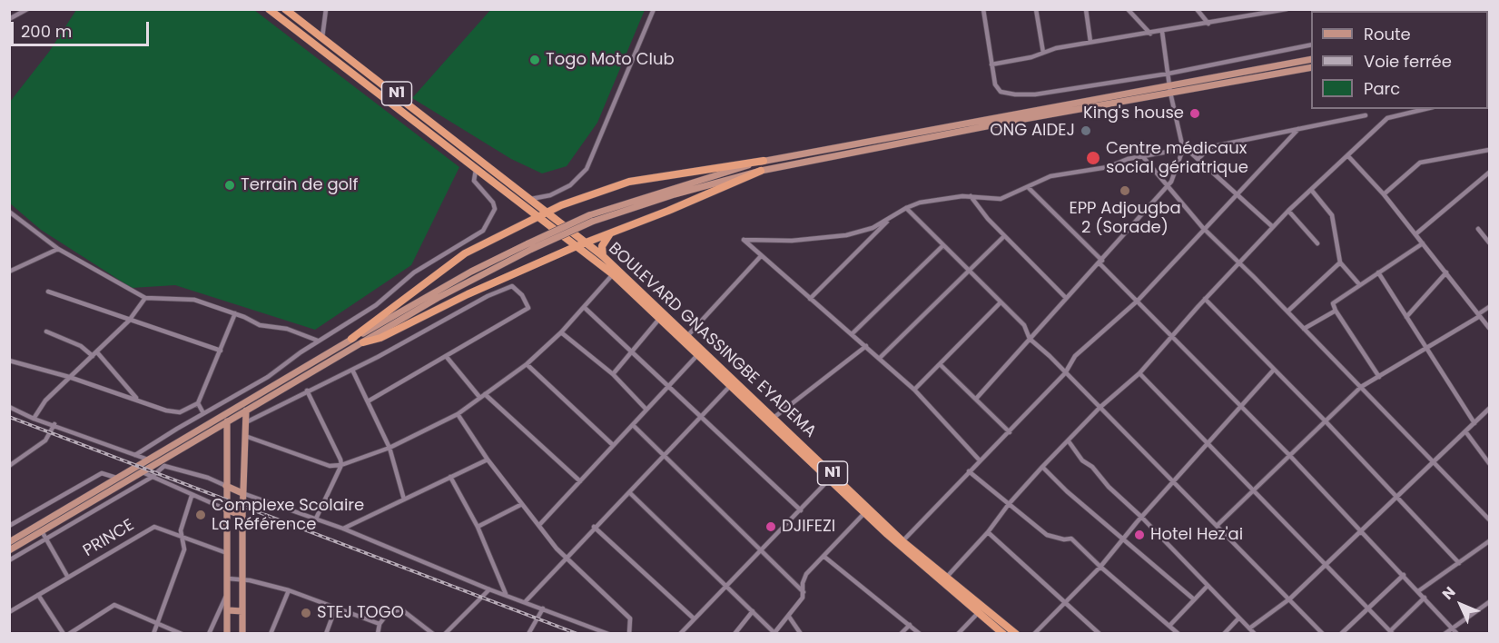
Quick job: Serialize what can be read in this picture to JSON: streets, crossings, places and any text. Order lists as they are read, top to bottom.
{
  "streets": {
    "highway": ["N1", "BOULEVARD GNASSINGBE EYADEMA"],
    "street": ["PRINCE"]
  },
  "crossings": [
    ["N1", "BOULEVARD GNASSINGBE EYADEMA"]
  ],
  "places": [
    "Togo Moto Club",
    "King's house",
    "ONG AIDEJ",
    "Centre médicaux social gériatrique",
    "Terrain de golf",
    "EPP Adjougba 2 (Sorade)",
    "Complexe Scolaire La Référence",
    "DJIFEZI",
    "Hotel Hez'ai",
    "STEJ TOGO"
  ],
  "legend": ["Route", "Voie ferrée", "Parc"],
  "scale_bar": "200 m",
  "north": "top left"
}
